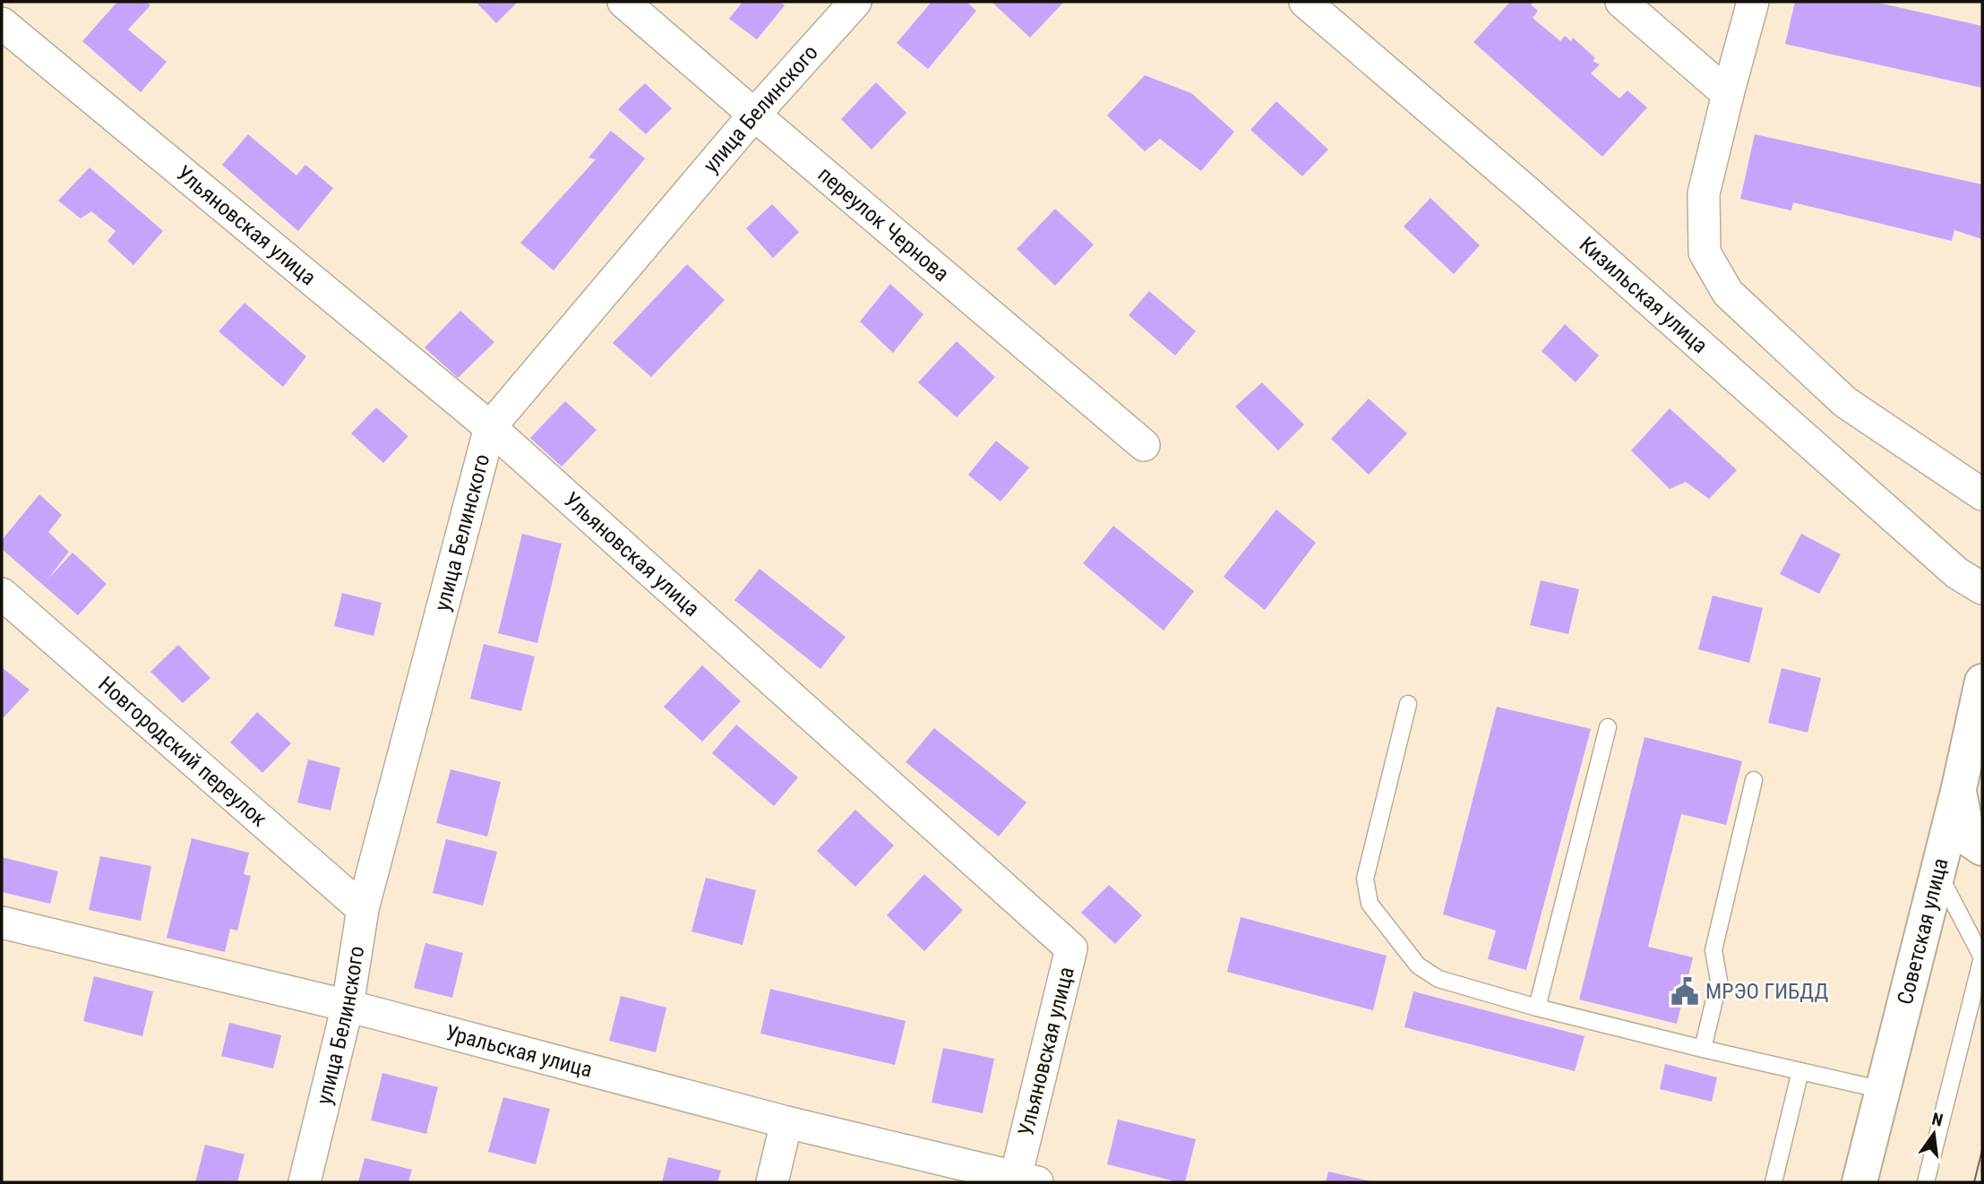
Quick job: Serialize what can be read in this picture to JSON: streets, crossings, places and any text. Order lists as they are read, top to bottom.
{
  "streets": {
    "main road": ["Советская улица"],
    "street": [
      "улица Белинского",
      "переулок Чернова",
      "Ульяновская улица",
      "Кизильская улица",
      "Новгородский переулок",
      "Уральская улица"
    ]
  },
  "crossings": [
    ["улица Белинского", "переулок Чернова"],
    ["улица Белинского", "Ульяновская улица"],
    ["улица Белинского", "Новгородский переулок"],
    ["улица Белинского", "Уральская улица"],
    ["Ульяновская улица", "Уральская улица"]
  ],
  "places": {
    "public building": ["МРЭО ГИБДД"]
  },
  "north": "top"
}
